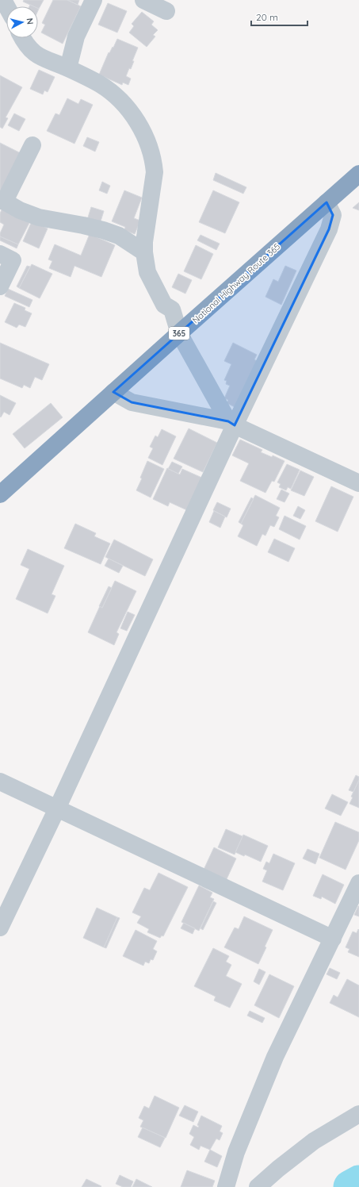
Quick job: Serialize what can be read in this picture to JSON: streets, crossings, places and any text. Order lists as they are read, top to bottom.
{
  "streets": {
    "highway": ["National Highway Route 365", "365"]
  },
  "scale_bar": "20 m",
  "north": "right"
}
